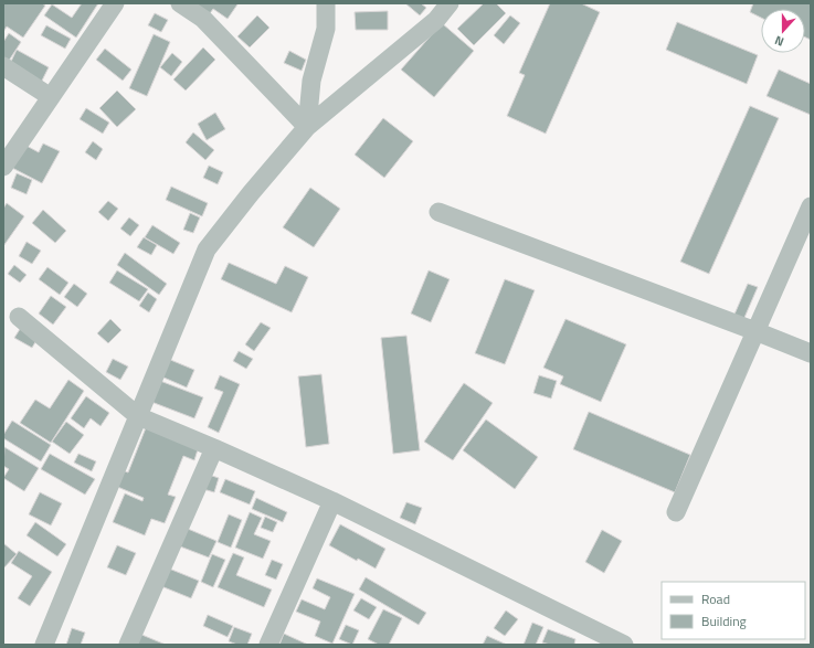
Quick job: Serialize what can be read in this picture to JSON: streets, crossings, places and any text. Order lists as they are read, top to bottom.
{
  "legend": ["Road", "Building"],
  "north": "bottom"
}
